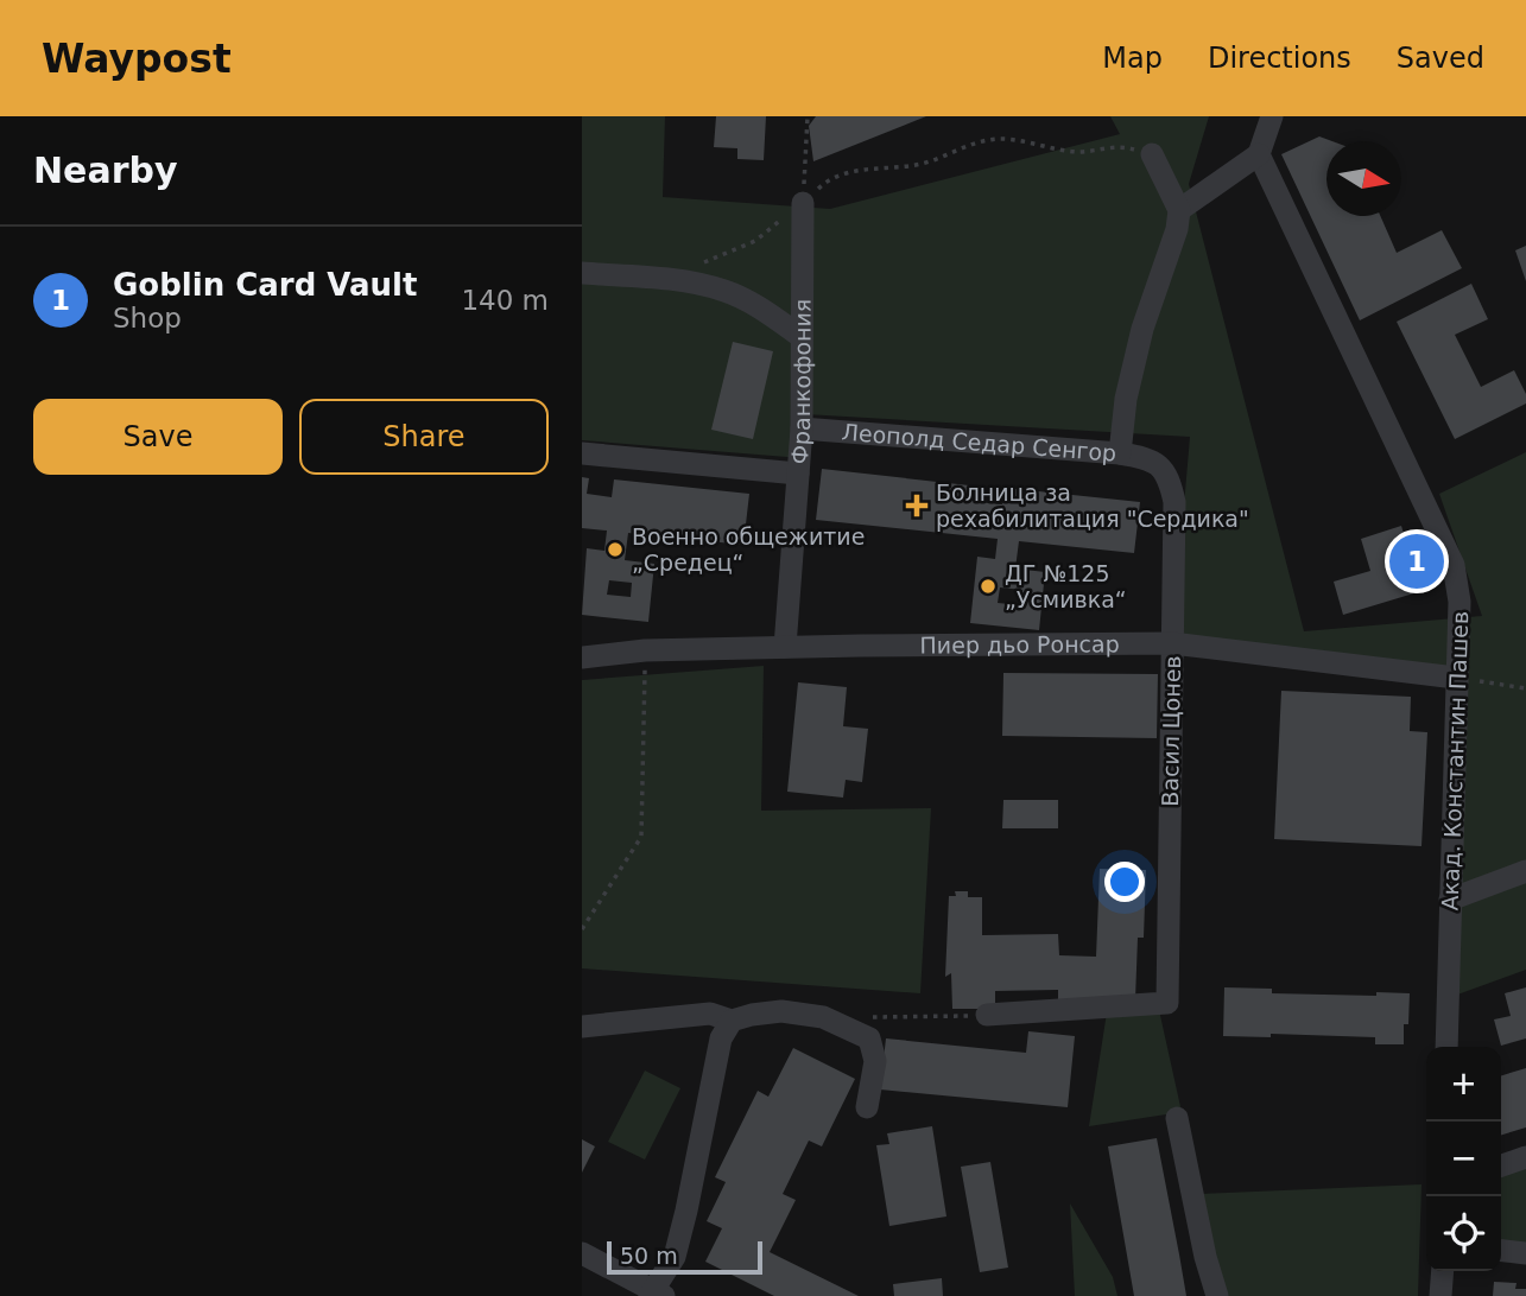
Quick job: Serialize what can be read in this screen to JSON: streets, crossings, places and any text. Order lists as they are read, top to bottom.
{
  "streets": {
    "street": [
      "Франкофония",
      "Леополд Седар Сенгор",
      "Пиер дьо Ронсар",
      "Васил Цонев",
      "Акад. Константин Пашев"
    ]
  },
  "crossings": [
    ["Франкофония", "Леополд Седар Сенгор"],
    ["Франкофония", "Пиер дьо Ронсар"],
    ["Леополд Седар Сенгор", "Васил Цонев"],
    ["Пиер дьо Ронсар", "Васил Цонев"],
    ["Пиер дьо Ронсар", "Акад. Константин Пашев"]
  ],
  "places": {
    "health": ["Болница за рехабилитация \"Сердика\""],
    "other": ["Военно общежитие „Средец“", "ДГ №125 „Усмивка“"]
  },
  "scale_bar": "50 m",
  "north": "right",
  "page": {
    "header": "Waypost",
    "nav": ["Map", "Directions", "Saved"],
    "heading": "Nearby",
    "list": [
      {
        "mark": "1",
        "name": "Goblin Card Vault",
        "note": "Shop",
        "value": "140 m"
      }
    ],
    "buttons": ["Save", "Share"],
    "pins": "1",
    "map_buttons": ["+", "−"],
    "scale": "50 m"
  }
}
